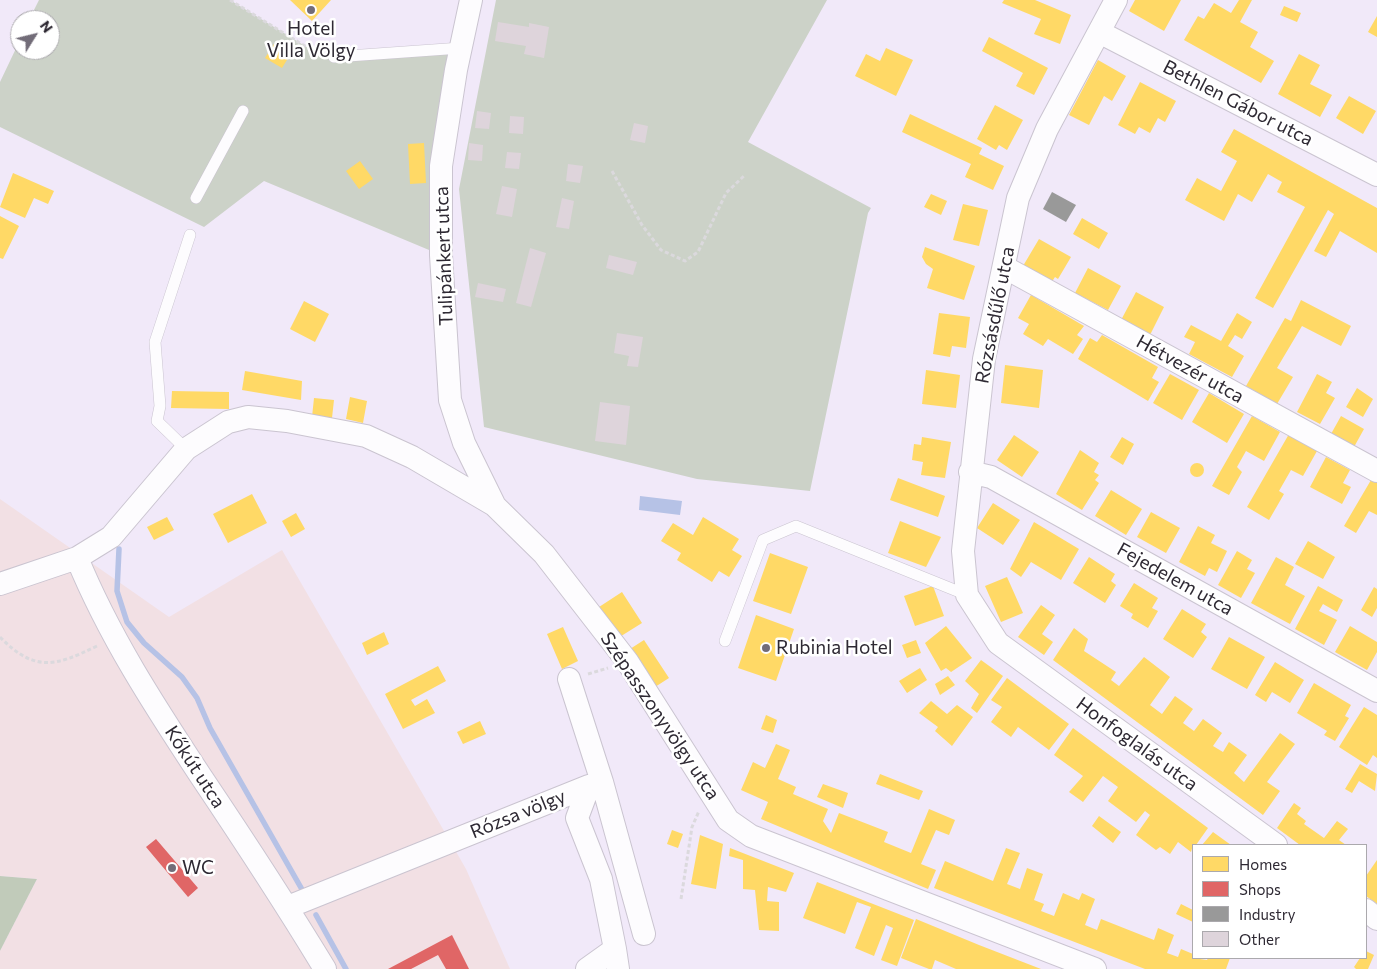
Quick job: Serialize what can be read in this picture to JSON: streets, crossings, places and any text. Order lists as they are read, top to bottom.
{
  "streets": {
    "street": [
      "Bethlen Gábor utca",
      "Tulipánkert utca",
      "Rózsásdűlő utca",
      "Hétvezér utca",
      "Fejedelem utca",
      "Szépasszonyvölgy utca",
      "Honfoglalás utca",
      "Kőkút utca",
      "Rózsa völgy"
    ]
  },
  "crossings": [
    ["Bethlen Gábor utca", "Rózsásdűlő utca"],
    ["Tulipánkert utca", "Szépasszonyvölgy utca"],
    ["Rózsásdűlő utca", "Hétvezér utca"],
    ["Rózsásdűlő utca", "Fejedelem utca"],
    ["Rózsásdűlő utca", "Honfoglalás utca"],
    ["Szépasszonyvölgy utca", "Kőkút utca"],
    ["Kőkút utca", "Rózsa völgy"]
  ],
  "places": ["Hotel Villa Völgy", "Rubinia Hotel", "WC"],
  "legend": [
    "Homes",
    "Shops",
    "Industry",
    "Other"
  ],
  "north": "top right"
}
